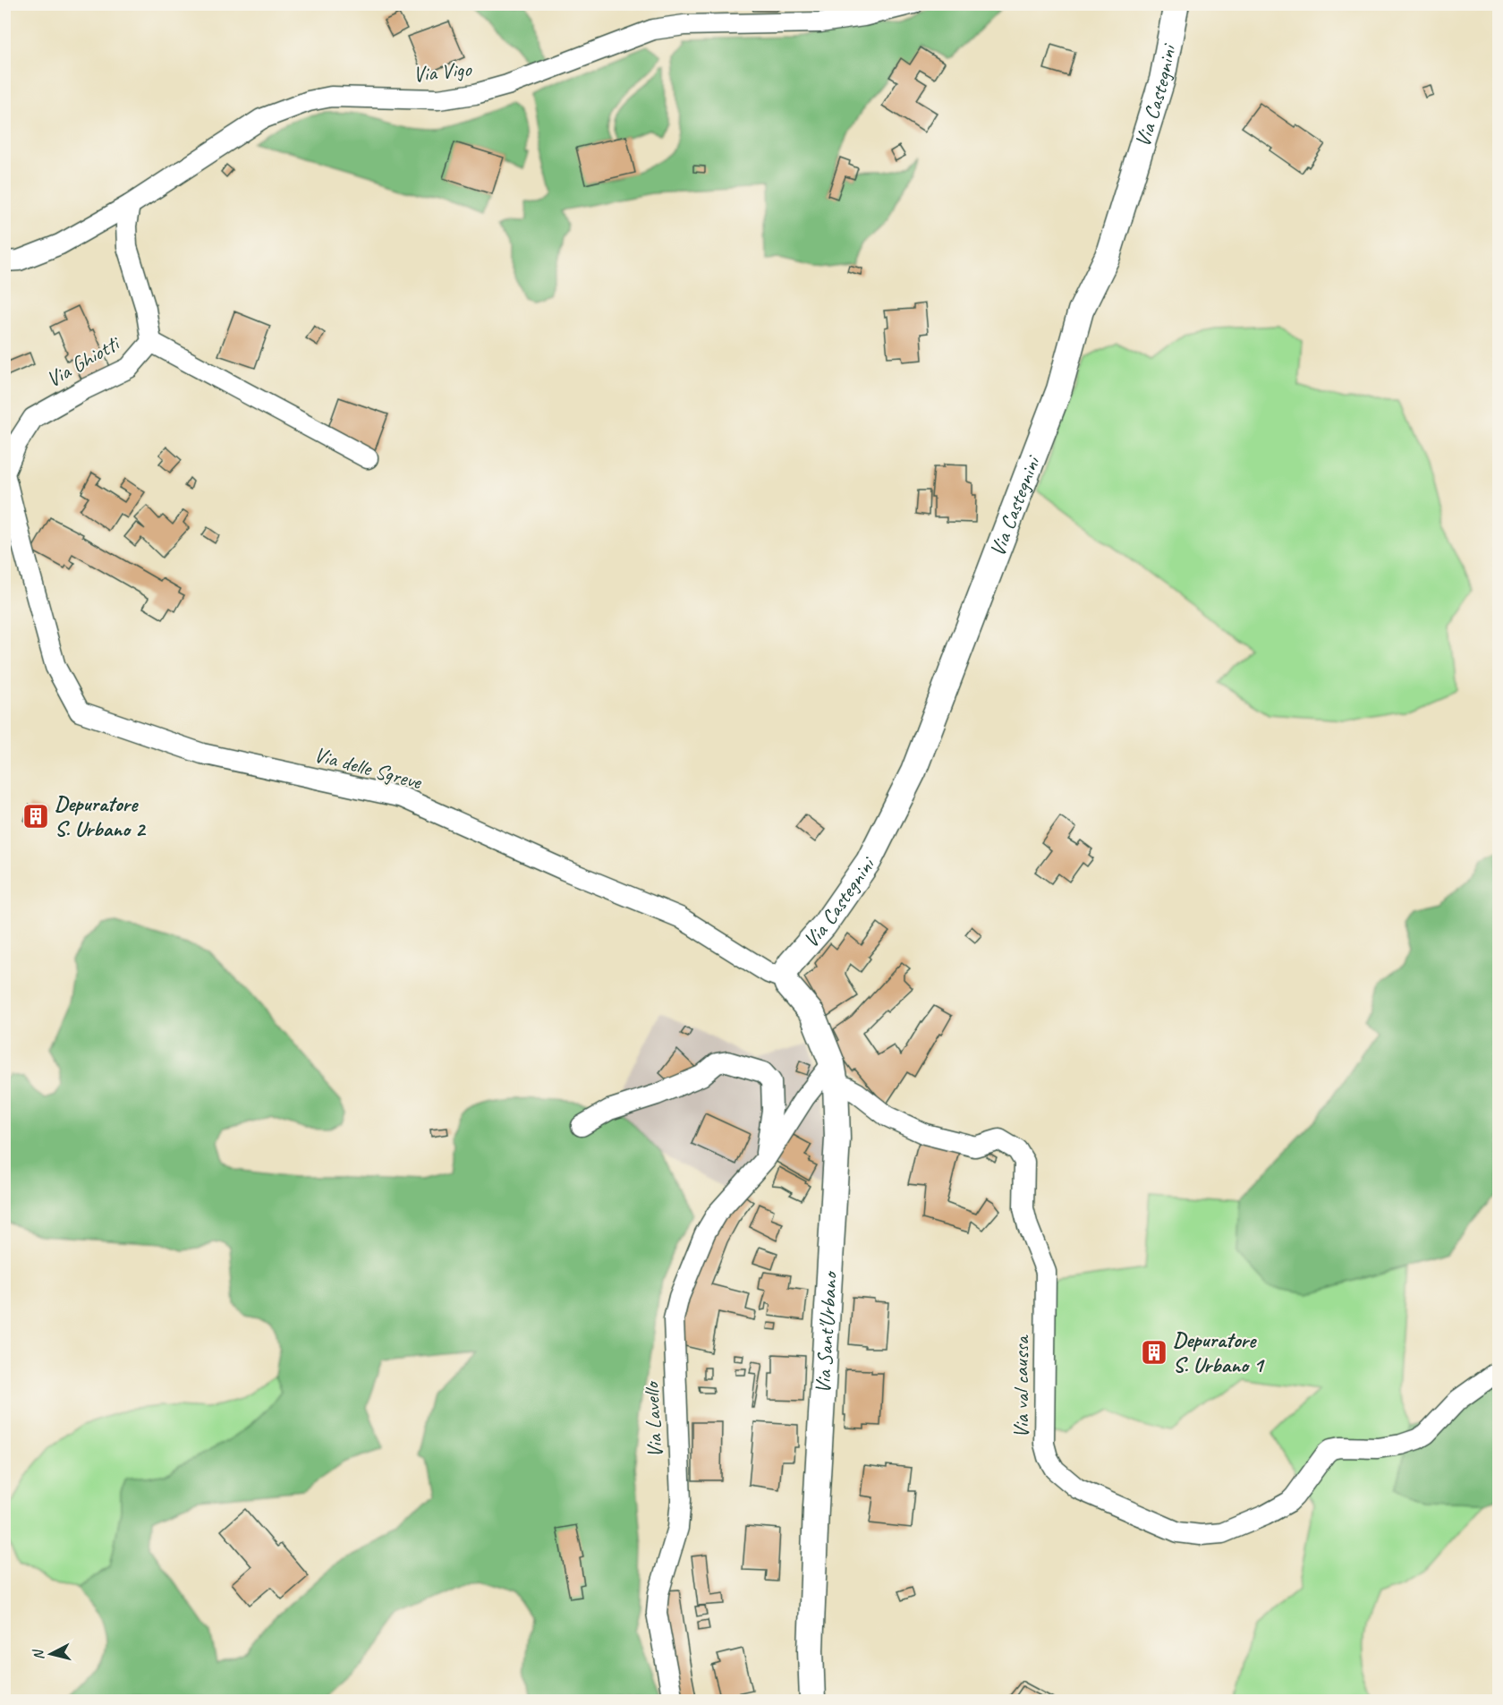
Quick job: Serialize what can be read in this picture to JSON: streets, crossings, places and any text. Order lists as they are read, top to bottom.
{
  "streets": {
    "street": [
      "Via Vigo",
      "Via Castegnini",
      "Via Ghiotti",
      "Via delle Sgreve",
      "Via Sant'Urbano",
      "Via val caussa",
      "Via Lavello"
    ]
  },
  "crossings": [
    ["Via Vigo", "Via Ghiotti"],
    ["Via Castegnini", "Via delle Sgreve"],
    ["Via Castegnini", "Via Sant'Urbano"],
    ["Via Ghiotti", "Via delle Sgreve"],
    ["Via delle Sgreve", "Via Sant'Urbano"],
    ["Via Sant'Urbano", "Via val caussa"],
    ["Via Sant'Urbano", "Via Lavello"],
    ["Via val caussa", "Via Lavello"]
  ],
  "places": {
    "building": ["Depuratore S. Urbano 2", "Depuratore S. Urbano 1"]
  },
  "north": "left"
}
